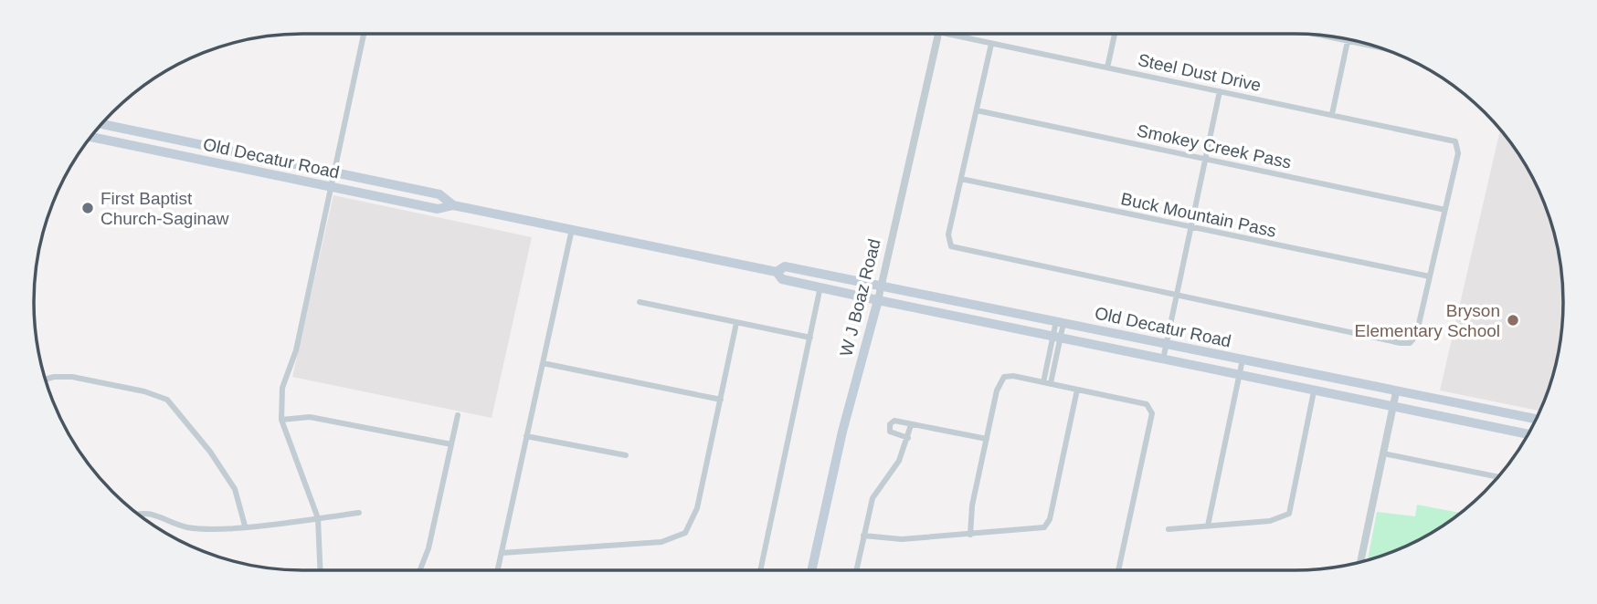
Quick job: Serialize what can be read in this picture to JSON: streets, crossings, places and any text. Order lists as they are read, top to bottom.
{
  "streets": {
    "main road": ["Old Decatur Road", "W J Boaz Road"],
    "street": ["Steel Dust Drive", "Smokey Creek Pass", "Buck Mountain Pass"]
  },
  "crossings": [
    ["Steel Dust Drive", "Smokey Creek Pass"],
    ["Old Decatur Road", "W J Boaz Road"]
  ],
  "places": ["First Baptist Church-Saginaw", "Bryson Elementary School"]
}
